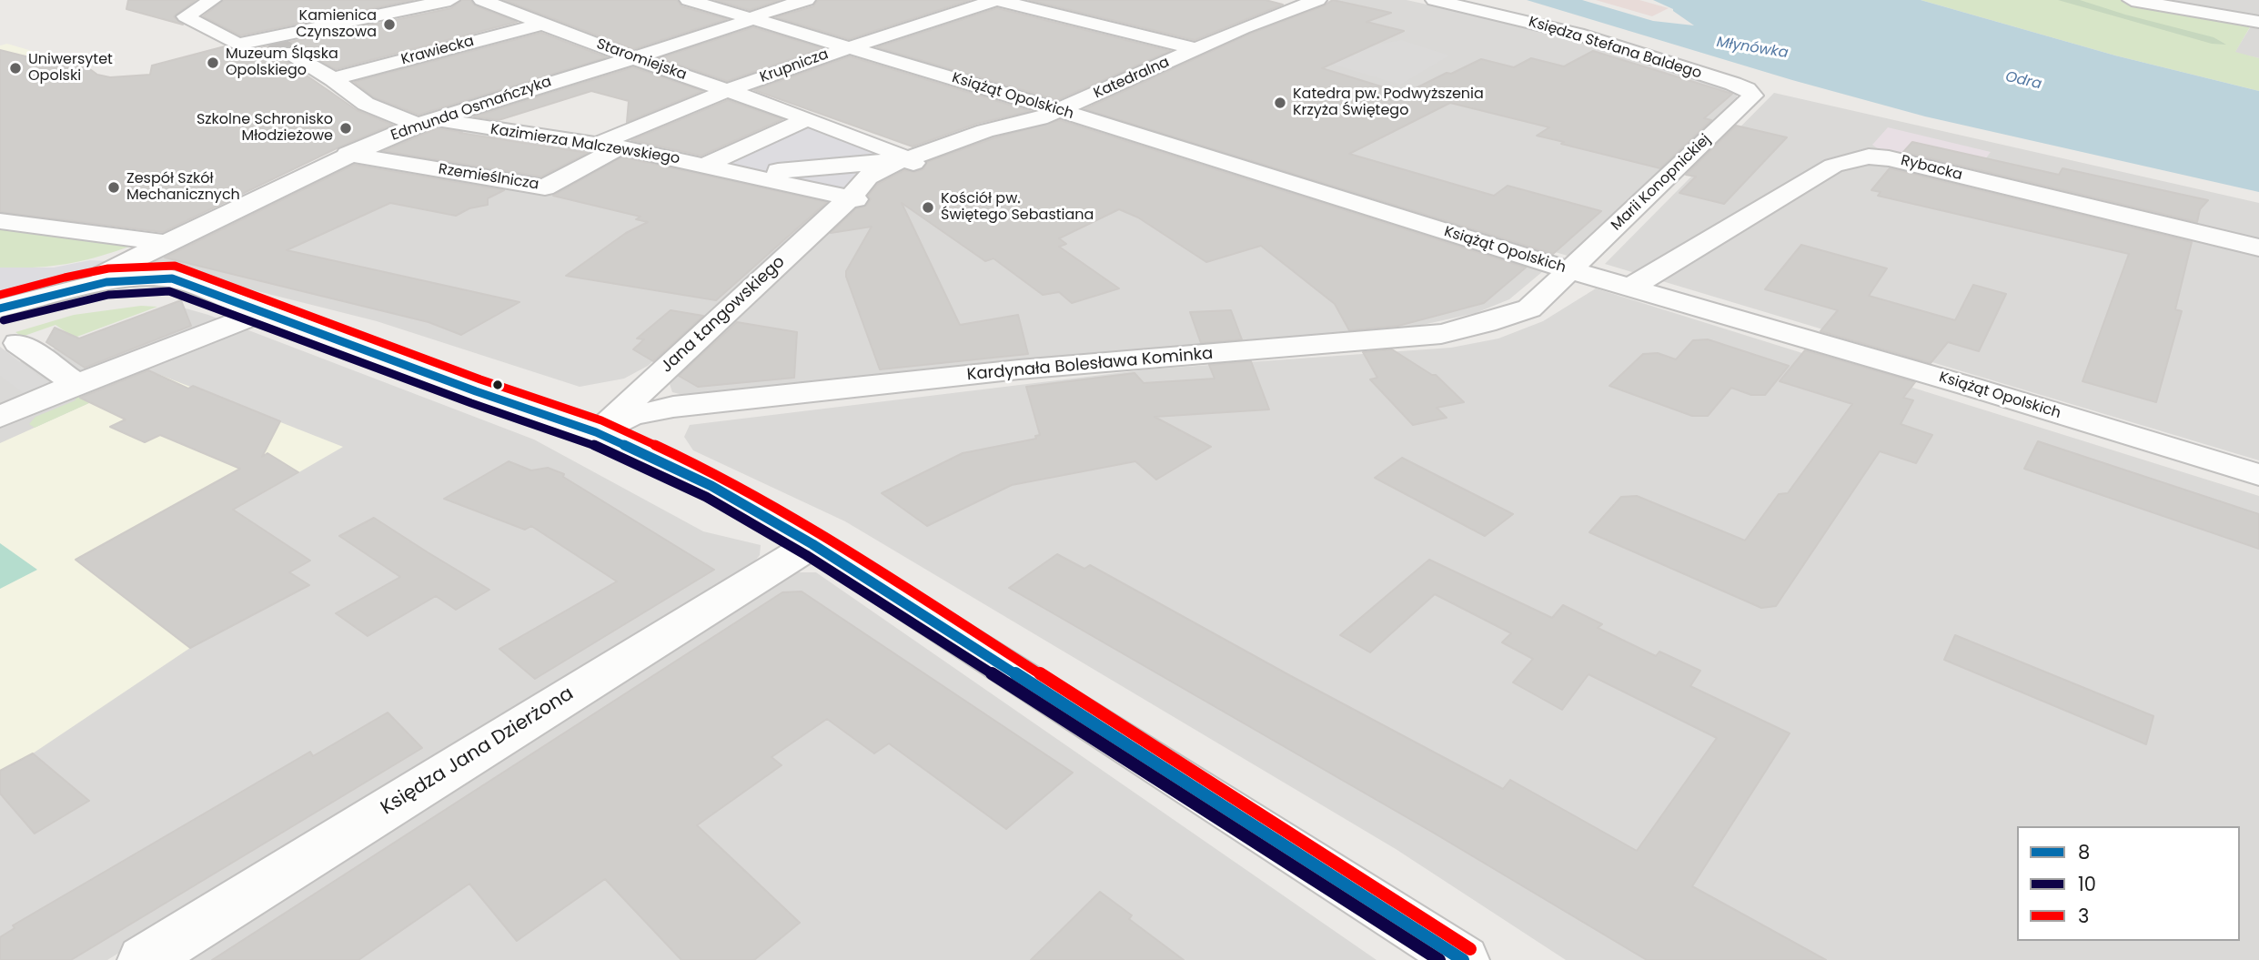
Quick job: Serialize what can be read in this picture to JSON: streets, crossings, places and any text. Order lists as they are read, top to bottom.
{
  "streets": {
    "street": [
      "Księdza Stefana Baldego",
      "Krawiecka",
      "Staromiejska",
      "Krupnicza",
      "Katedralna",
      "Książąt Opolskich",
      "Edmunda Osmańczyka",
      "Kazimierza Malczewskiego",
      "Rybacka",
      "Rzemieślnicza",
      "Marii Konopnickiej",
      "Jana Łangowskiego",
      "Kardynała Bolesława Kominka",
      "Księdza Jana Dzierżona"
    ]
  },
  "crossings": [
    ["Księdza Stefana Baldego", "Marii Konopnickiej"],
    ["Krawiecka", "Staromiejska"],
    ["Krawiecka", "Kazimierza Malczewskiego"],
    ["Staromiejska", "Krupnicza"],
    ["Staromiejska", "Katedralna"],
    ["Staromiejska", "Edmunda Osmańczyka"],
    ["Staromiejska", "Jana Łangowskiego"],
    ["Krupnicza", "Książąt Opolskich"],
    ["Krupnicza", "Kazimierza Malczewskiego"],
    ["Krupnicza", "Rzemieślnicza"],
    ["Katedralna", "Książąt Opolskich"],
    ["Katedralna", "Jana Łangowskiego"],
    ["Książąt Opolskich", "Edmunda Osmańczyka"],
    ["Książąt Opolskich", "Rybacka"],
    ["Książąt Opolskich", "Marii Konopnickiej"],
    ["Książąt Opolskich", "Kardynała Bolesława Kominka"],
    ["Edmunda Osmańczyka", "Kazimierza Malczewskiego"],
    ["Edmunda Osmańczyka", "Rzemieślnicza"],
    ["Kazimierza Malczewskiego", "Rzemieślnicza"],
    ["Kazimierza Malczewskiego", "Jana Łangowskiego"],
    ["Marii Konopnickiej", "Kardynała Bolesława Kominka"],
    ["Jana Łangowskiego", "Kardynała Bolesława Kominka"]
  ],
  "water": ["Młynówka", "Odra"],
  "places": [
    "Kamienica Czynszowa",
    "Muzeum Śląska Opolskiego",
    "Uniwersytet Opolski",
    "Katedra pw. Podwyższenia Krzyża Świętego",
    "Szkolne Schronisko Młodzieżowe",
    "Zespół Szkół Mechanicznych",
    "Kościół pw. Świętego Sebastiana"
  ],
  "lines": ["transit line 3", "transit line 8", "transit line 10"],
  "legend": ["8", "10", "3"]
}
